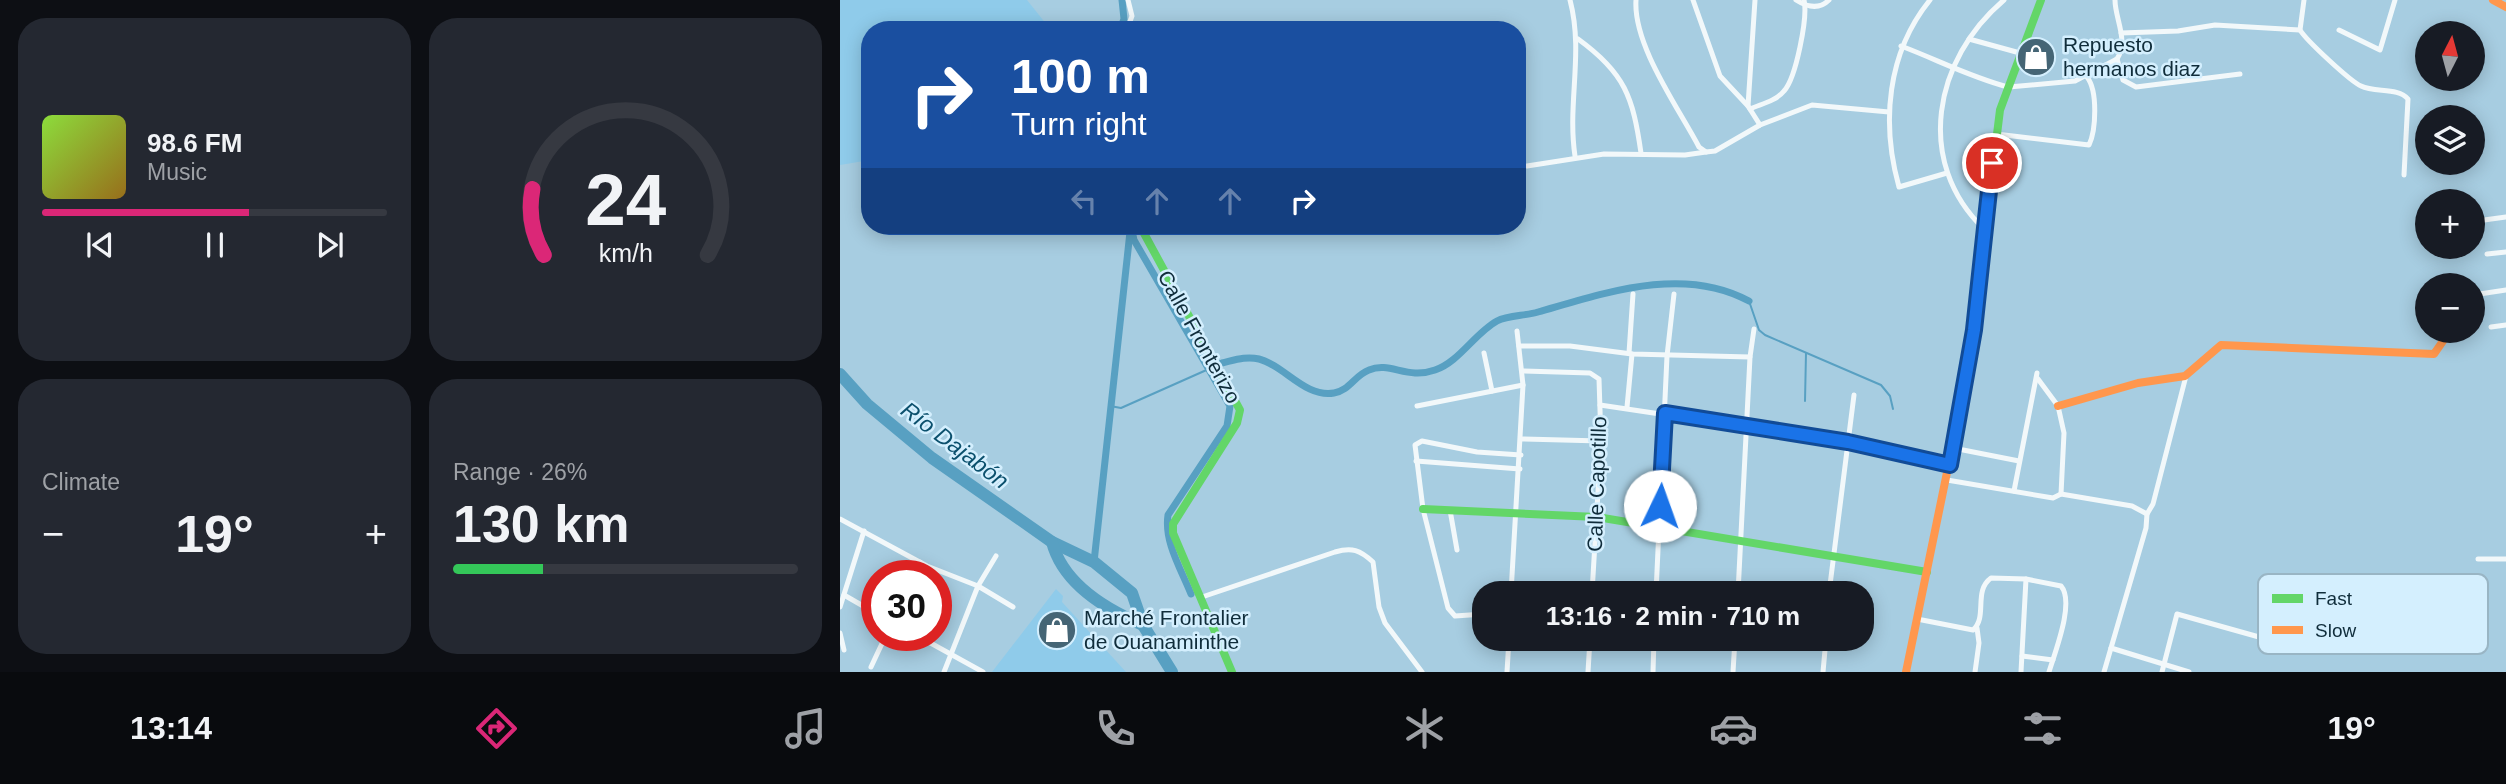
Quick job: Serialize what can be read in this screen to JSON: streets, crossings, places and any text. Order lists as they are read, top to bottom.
{
  "streets": {
    "street": ["Calle Fronterizo", "Calle Capotillo"]
  },
  "water": ["Río Dajabón"],
  "places": {
    "shop": ["Repuesto hermanos diaz", "Marché Frontalier de Ouanaminthe"]
  },
  "legend": ["Fast", "Slow"],
  "north": "top",
  "page": {
    "map_buttons": ["+", "−"],
    "turn": ["100 m", "Turn right"],
    "song": ["98.6 FM", "Music"],
    "tile": [
      "Climate",
      ["Range · 26%", "130 km"]
    ],
    "heat": ["−", "19°", "+"],
    "limit": "30",
    "trip": "13:16 · 2 min · 710 m",
    "tabs": ["13:14", "19°"],
    "gauge": ["24", "km/h"]
  }
}
